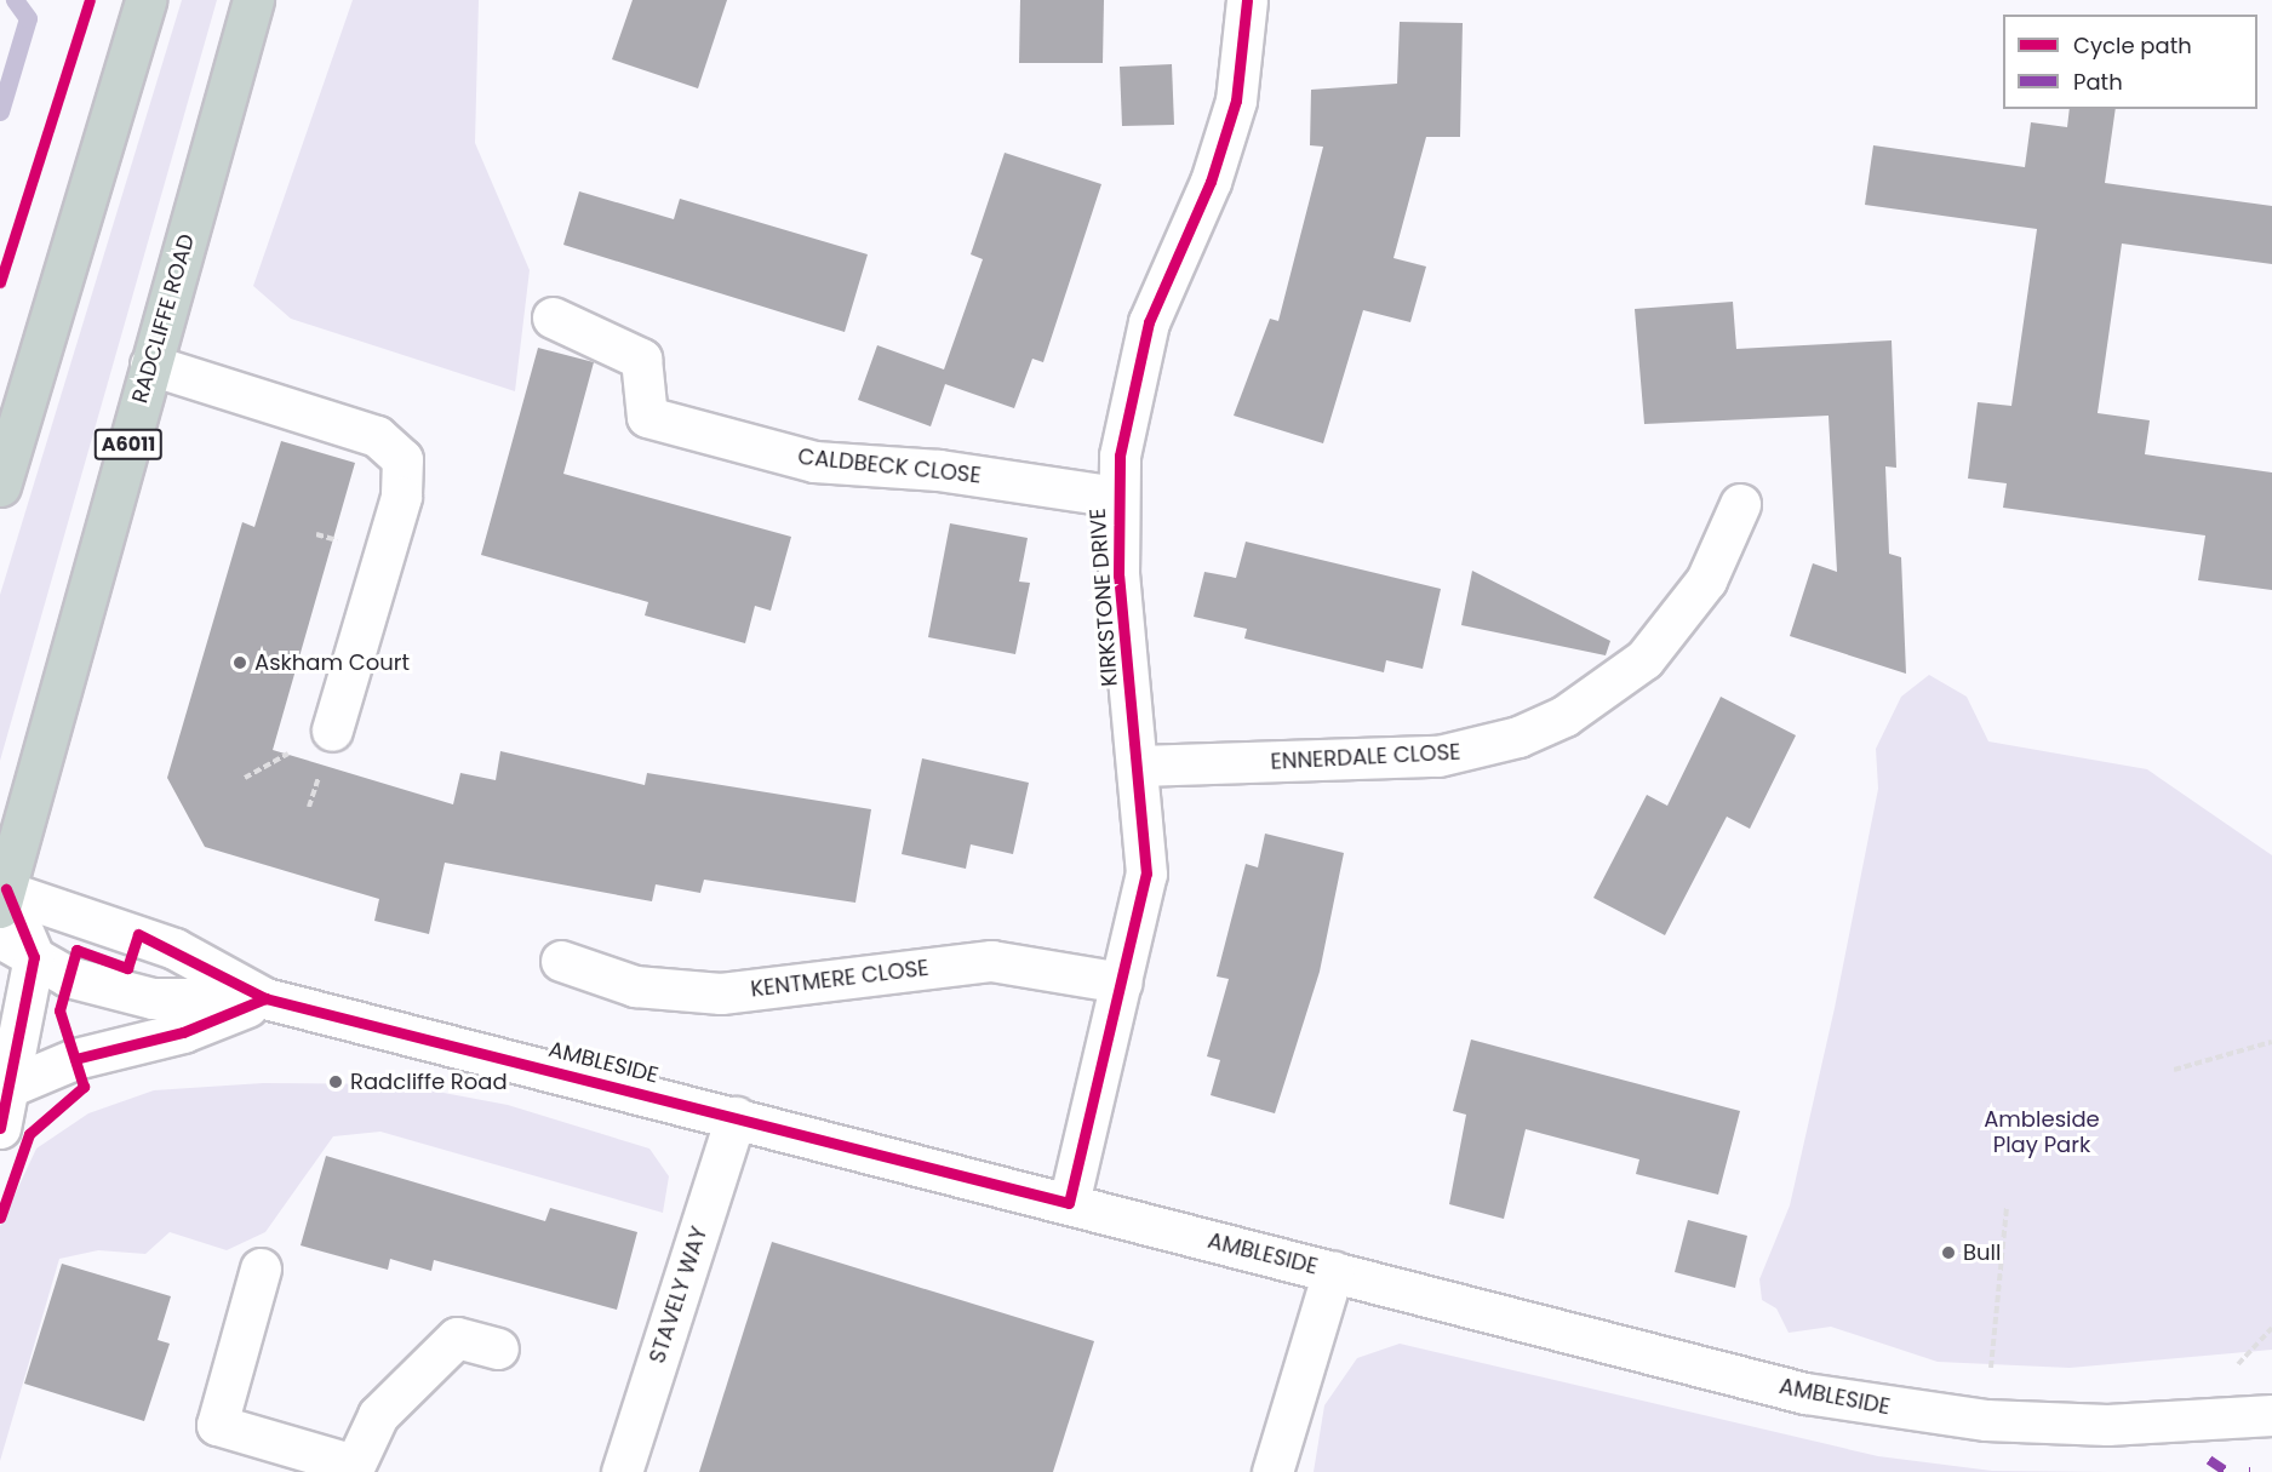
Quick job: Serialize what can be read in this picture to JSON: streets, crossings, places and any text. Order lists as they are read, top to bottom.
{
  "streets": {
    "highway": ["RADCLIFFE ROAD", "A6011"],
    "street": [
      "CALDBECK CLOSE",
      "KIRKSTONE DRIVE",
      "ENNERDALE CLOSE",
      "KENTMERE CLOSE",
      "AMBLESIDE",
      "STAVELY WAY"
    ]
  },
  "crossings": [
    ["RADCLIFFE ROAD", "AMBLESIDE"],
    ["CALDBECK CLOSE", "KIRKSTONE DRIVE"],
    ["KIRKSTONE DRIVE", "ENNERDALE CLOSE"],
    ["KIRKSTONE DRIVE", "KENTMERE CLOSE"],
    ["KIRKSTONE DRIVE", "AMBLESIDE"],
    ["AMBLESIDE", "STAVELY WAY"]
  ],
  "parks": ["Ambleside Play Park"],
  "places": ["Askham Court", "Radcliffe Road", "Bull"],
  "legend": ["Cycle path", "Path"]
}
